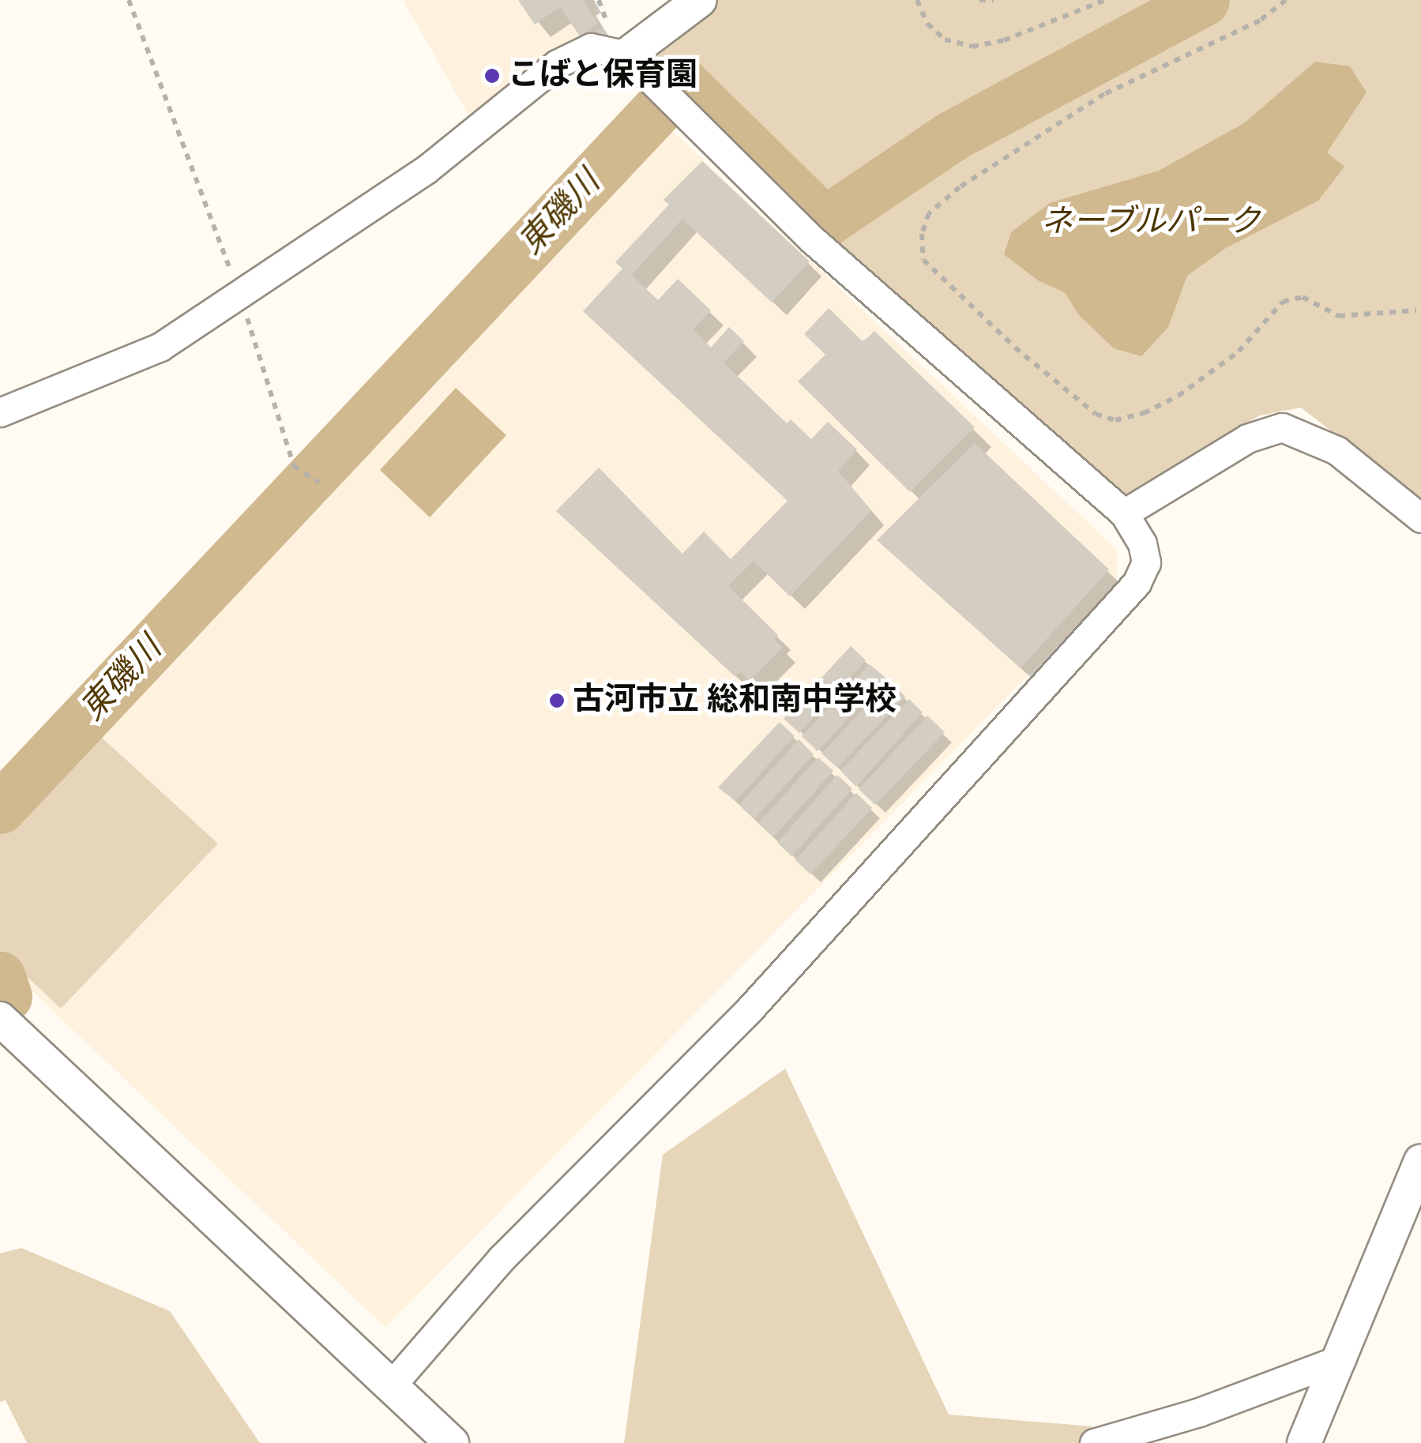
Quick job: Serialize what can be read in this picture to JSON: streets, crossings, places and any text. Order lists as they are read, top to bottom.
{
  "water": ["東磯川"],
  "parks": ["ネーブルパーク"],
  "places": ["こばと保育園", "古河市立 総和南中学校"]
}
